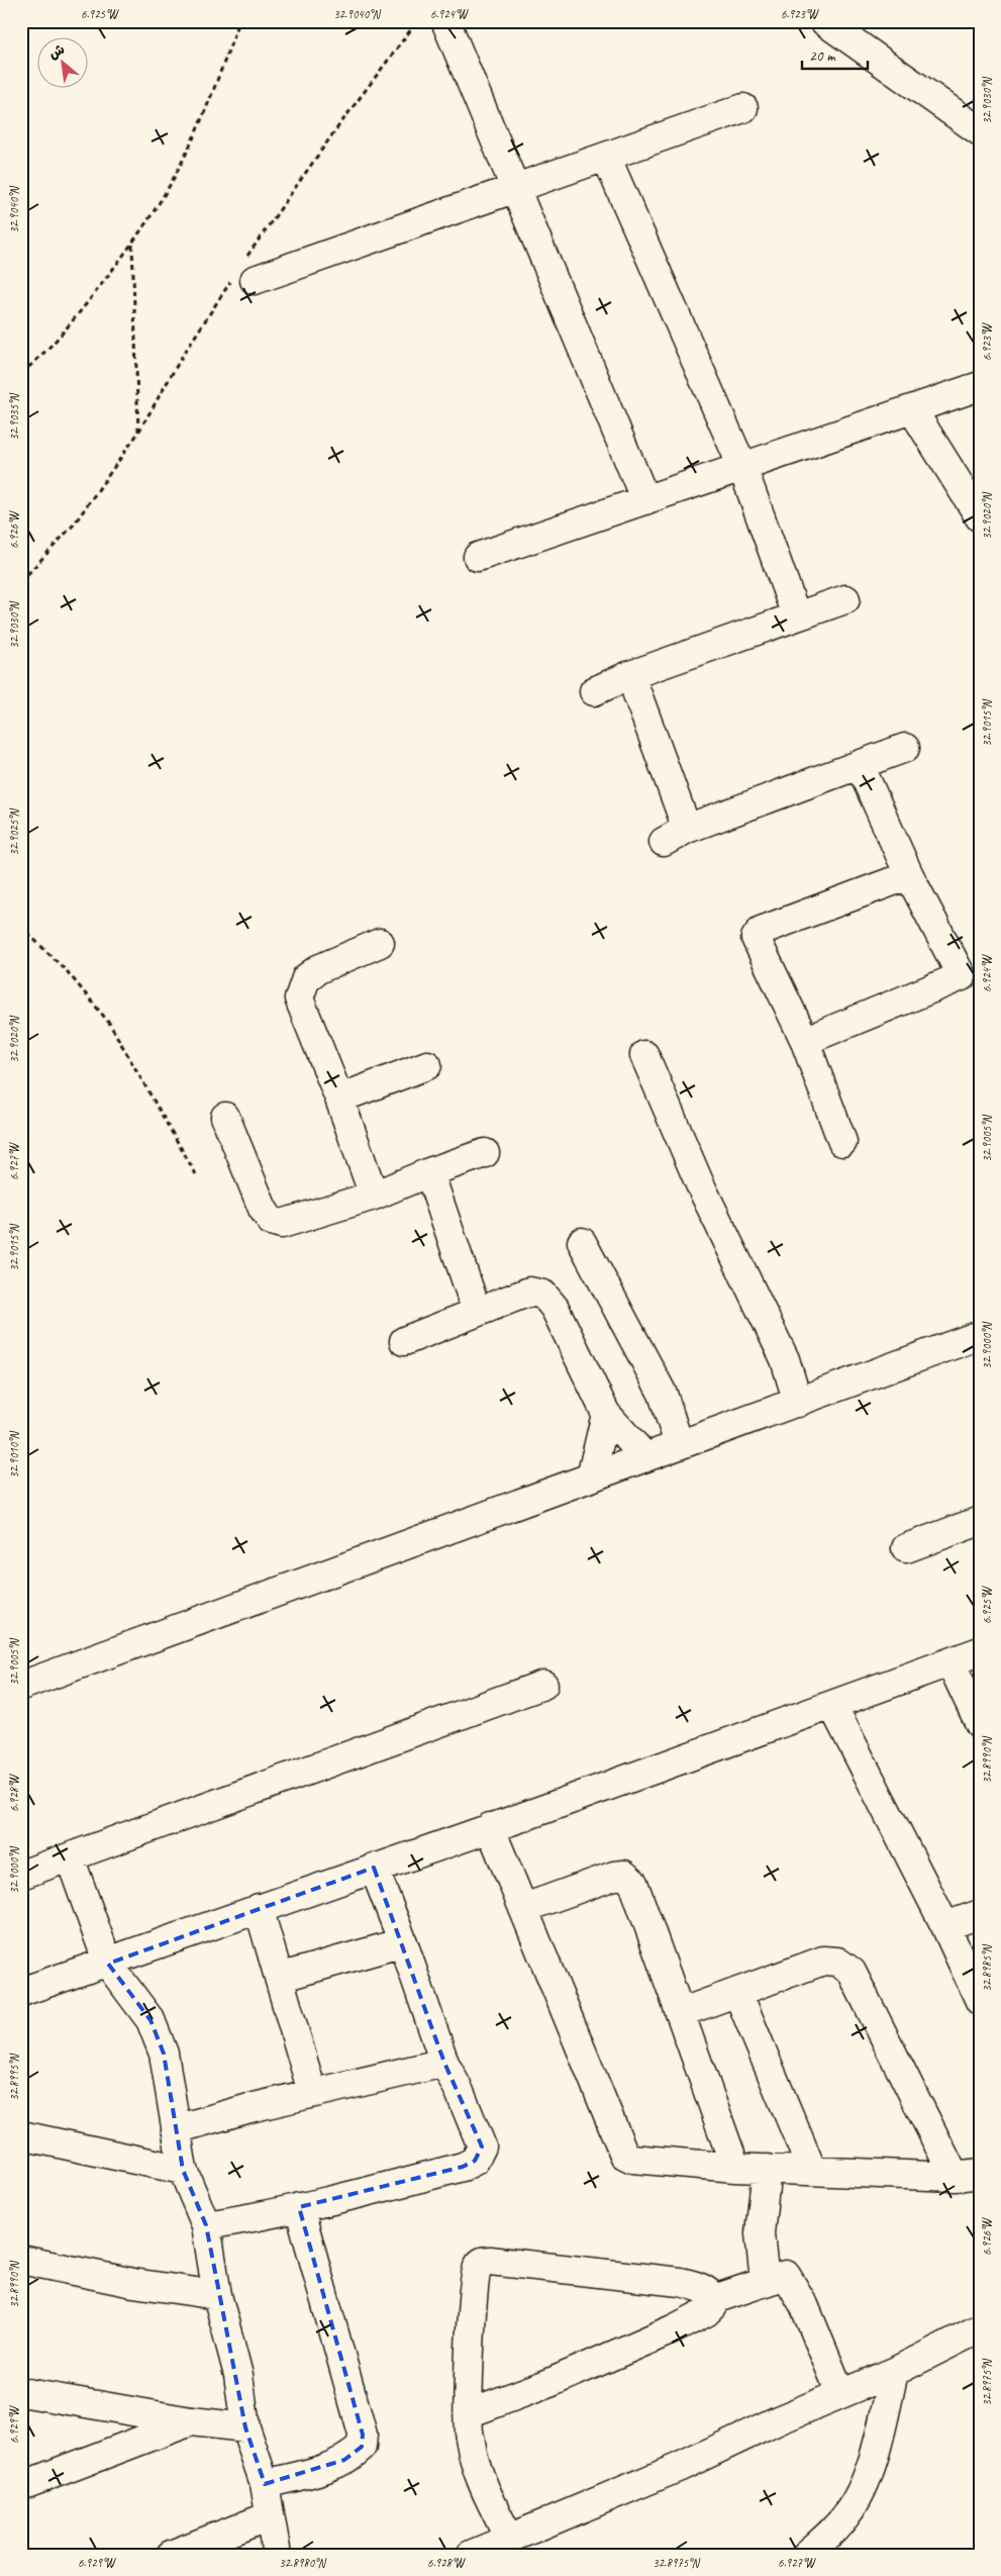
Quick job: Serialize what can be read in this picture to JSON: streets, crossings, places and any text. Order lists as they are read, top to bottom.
{
  "scale_bar": "20 m",
  "north": "top left",
  "coordinates": [
    "6.925°W",
    "32.9040°N",
    "6.924°W",
    "6.923°W",
    "32.9030°N",
    "32.9035°N",
    "32.9020°N",
    "6.926°W",
    "32.9015°N",
    "32.9025°N",
    "32.9005°N",
    "6.927°W",
    "32.9000°N",
    "32.9010°N",
    "32.8990°N",
    "6.928°W",
    "32.8985°N",
    "32.8995°N",
    "32.8975°N",
    "6.929°W",
    "32.8980°N"
  ]
}
